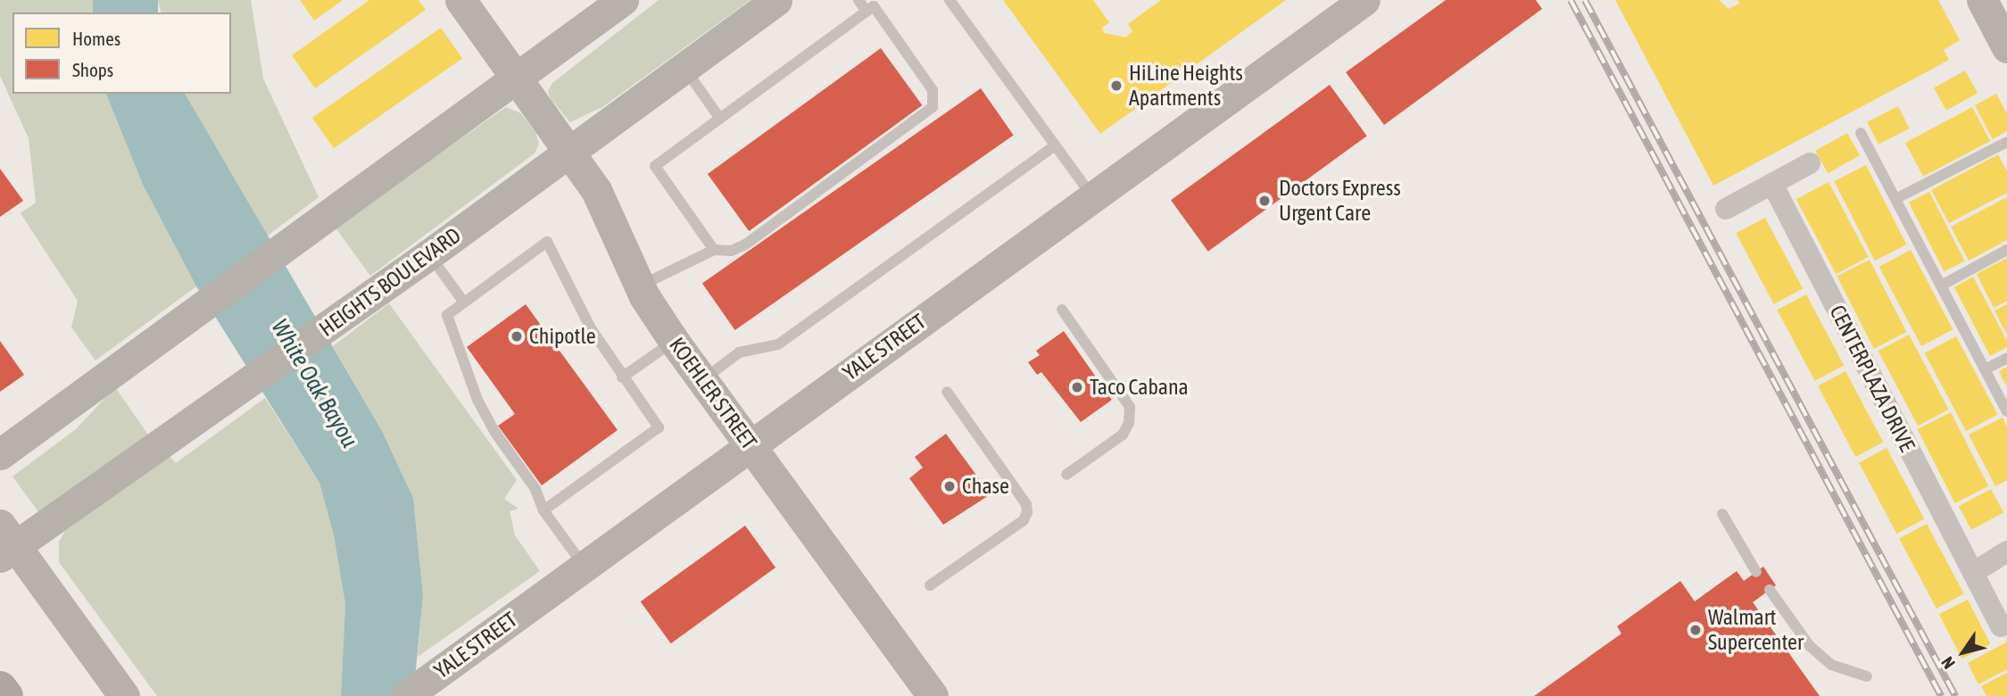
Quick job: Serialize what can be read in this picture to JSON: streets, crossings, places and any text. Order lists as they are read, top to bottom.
{
  "streets": {
    "main road": ["HEIGHTS BOULEVARD", "YALE STREET", "KOEHLER STREET"],
    "street": ["CENTERPLAZA DRIVE"]
  },
  "crossings": [
    ["HEIGHTS BOULEVARD", "KOEHLER STREET"],
    ["YALE STREET", "KOEHLER STREET"]
  ],
  "water": ["White Oak Bayou"],
  "places": [
    "HiLine Heights Apartments",
    "Doctors Express Urgent Care",
    "Chipotle",
    "Taco Cabana",
    "Chase",
    "Walmart Supercenter"
  ],
  "legend": ["Homes", "Shops"],
  "north": "bottom left"
}
